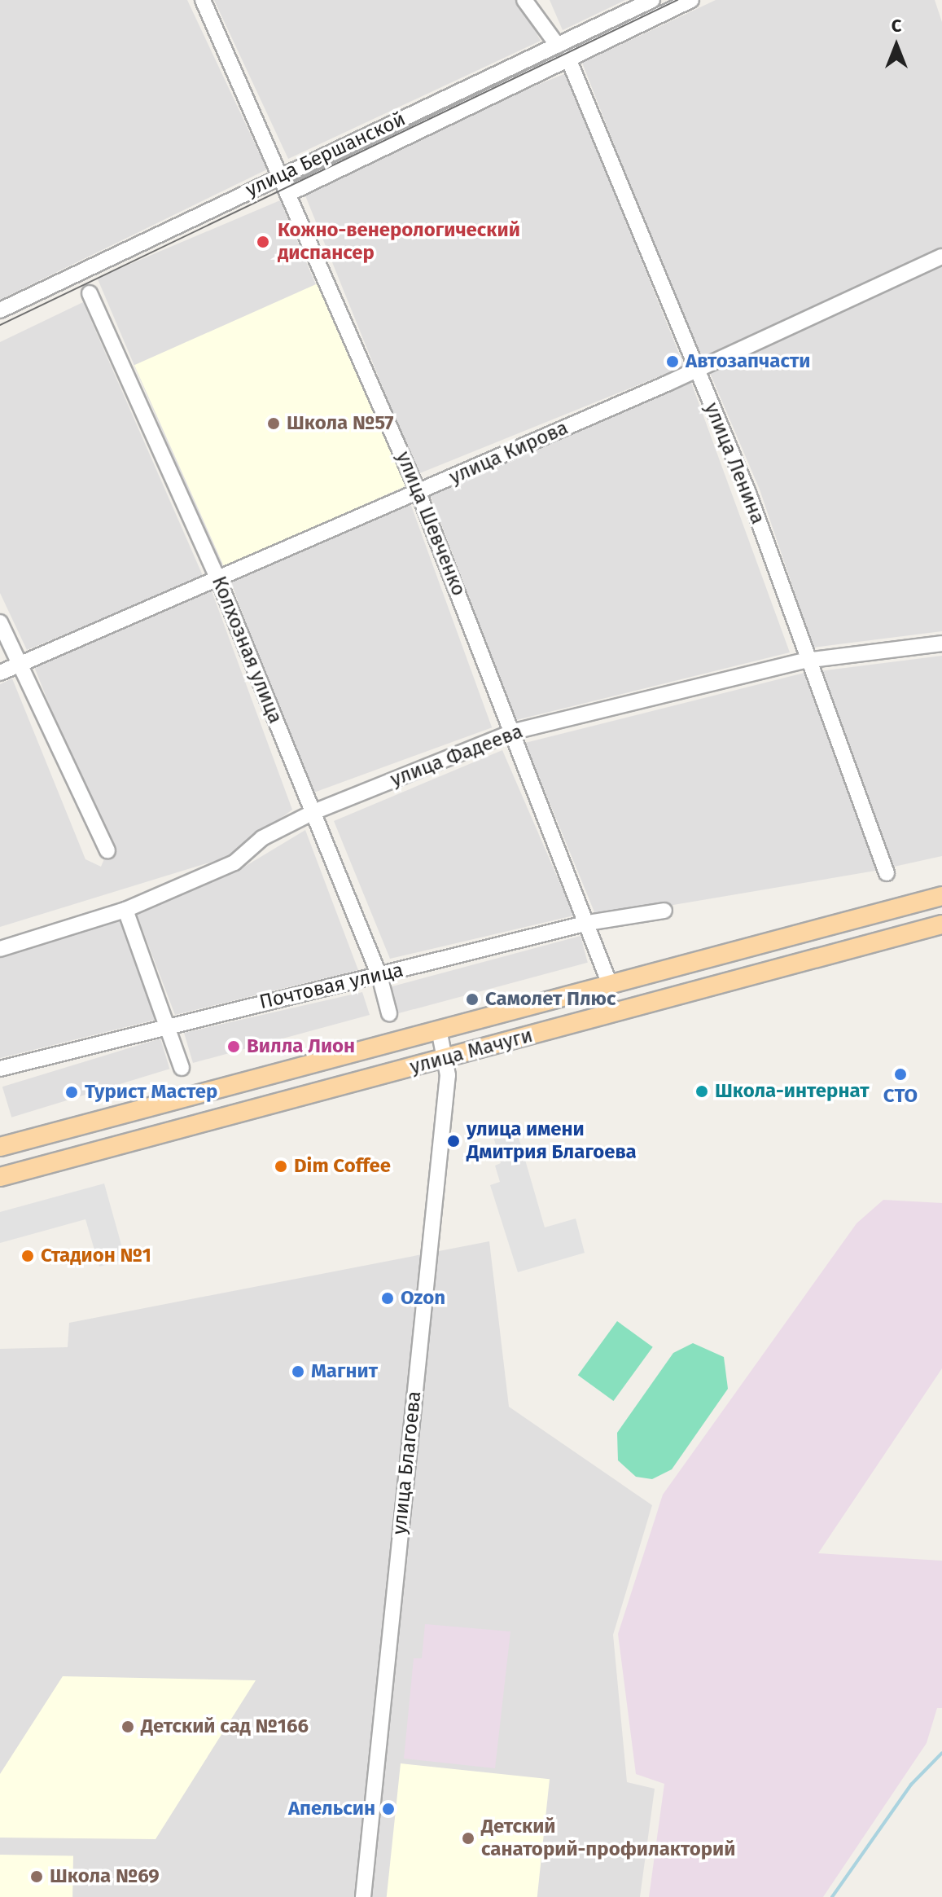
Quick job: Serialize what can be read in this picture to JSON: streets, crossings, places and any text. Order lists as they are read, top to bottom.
{
  "streets": {
    "main road": ["улица Мачуги"],
    "street": [
      "улица Бершанской",
      "улица Кирова",
      "улица Ленина",
      "улица Шевченко",
      "Колхозная улица",
      "улица Фадеева",
      "Почтовая улица",
      "улица Благоева"
    ]
  },
  "crossings": [
    ["улица Бершанской", "улица Ленина"],
    ["улица Бершанской", "улица Шевченко"],
    ["улица Кирова", "улица Ленина"],
    ["улица Кирова", "улица Шевченко"],
    ["улица Кирова", "Колхозная улица"],
    ["улица Ленина", "улица Фадеева"],
    ["улица Шевченко", "улица Фадеева"],
    ["улица Шевченко", "Почтовая улица"],
    ["улица Шевченко", "улица Мачуги"],
    ["Колхозная улица", "улица Фадеева"],
    ["Колхозная улица", "Почтовая улица"],
    ["улица Мачуги", "улица Благоева"]
  ],
  "places": [
    "Кожно-венерологический диспансер",
    "Автозапчасти",
    "Школа №57",
    "Самолет Плюс",
    "Вилла Лион",
    "СТО",
    "Школа-интернат",
    "Турист Мастер",
    "улица имени Дмитрия Благоева",
    "Dim Coffee",
    "Стадион №1",
    "Ozon",
    "Магнит",
    "Детский сад №166",
    "Апельсин",
    "Детский санаторий-профилакторий",
    "Школа №69"
  ],
  "north": "top"
}
